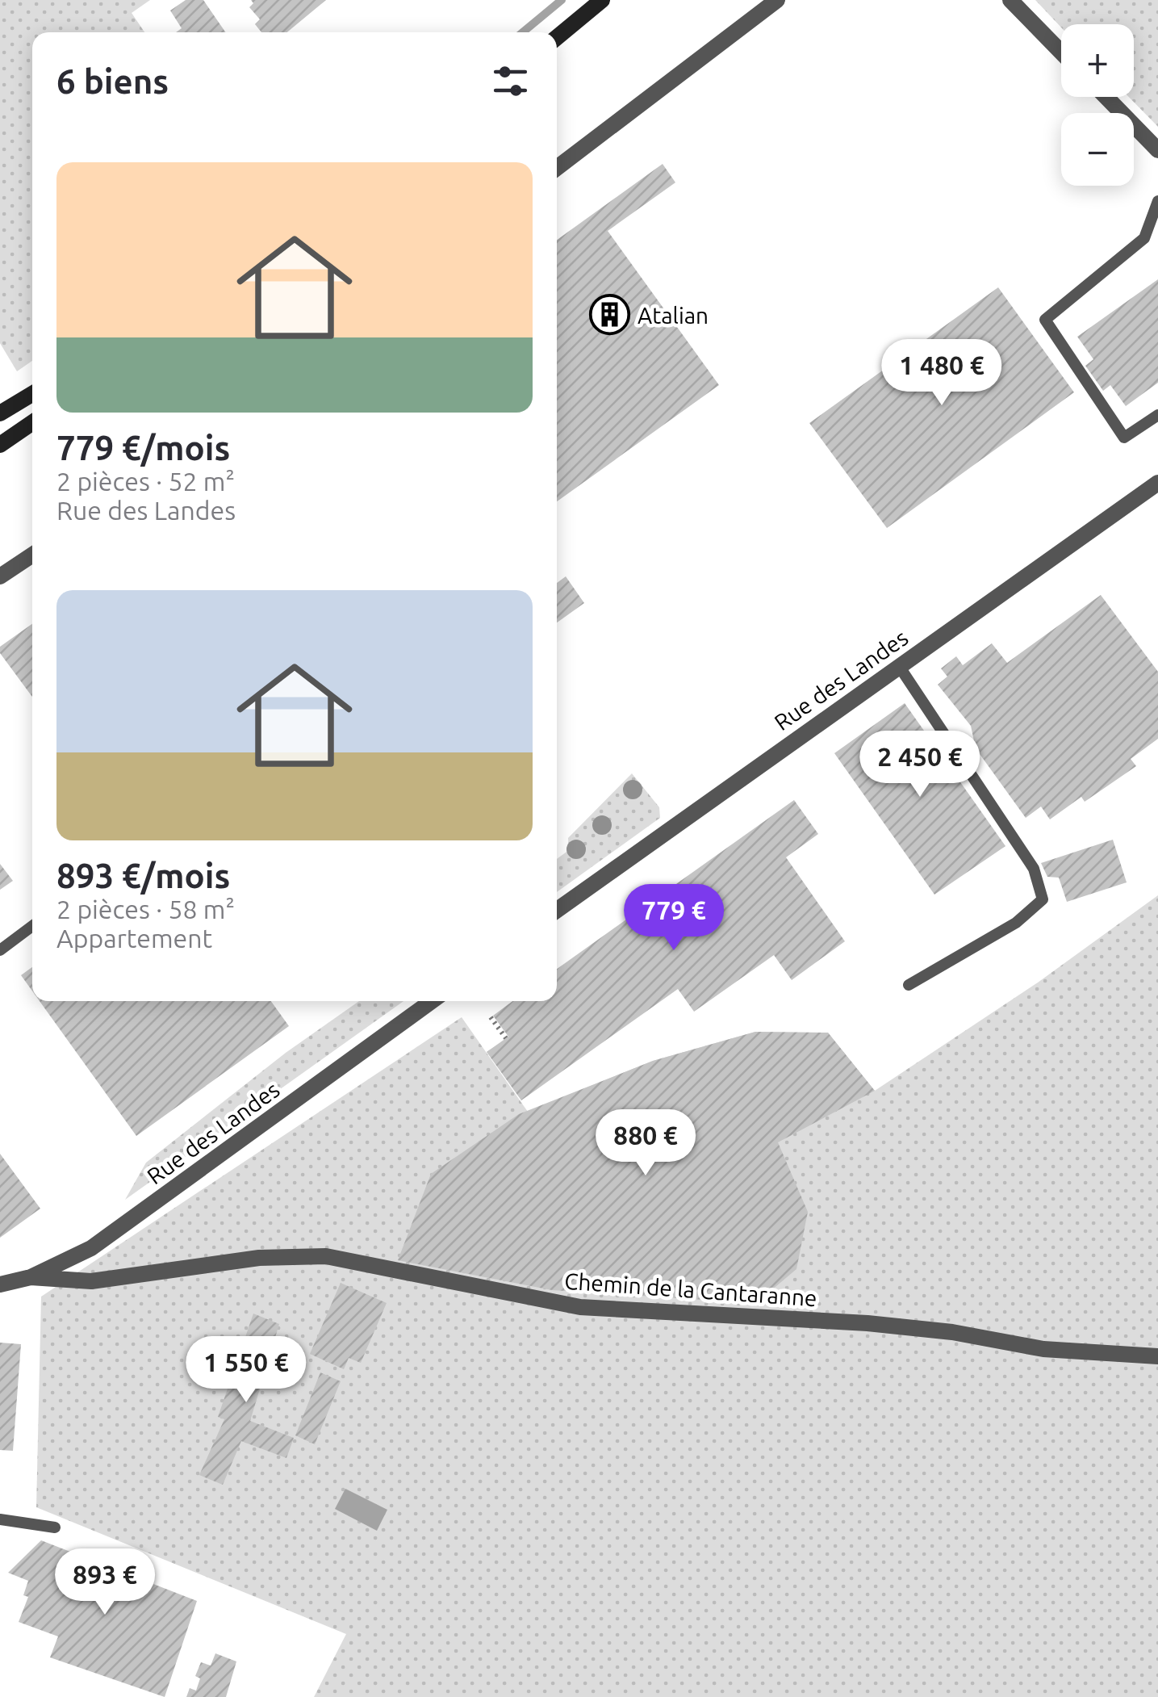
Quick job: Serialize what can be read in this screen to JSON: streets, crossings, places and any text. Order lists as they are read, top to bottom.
{
  "streets": {
    "street": ["Rue des Landes", "Chemin de la Cantaranne"]
  },
  "crossings": [
    ["Rue des Landes", "Chemin de la Cantaranne"]
  ],
  "places": {
    "building": ["Atalian"]
  },
  "page": {
    "map_buttons": ["+", "−"],
    "heading": "6 biens",
    "list": [
      {
        "name": "779 €/mois",
        "note": "2 pièces · 52 m² · Rue des Landes"
      },
      {
        "name": "893 €/mois",
        "note": "2 pièces · 58 m² · Appartement"
      }
    ],
    "price": [
      "1 480 €",
      "2 450 €",
      "779 €",
      "880 €",
      "1 550 €",
      "893 €"
    ]
  }
}
